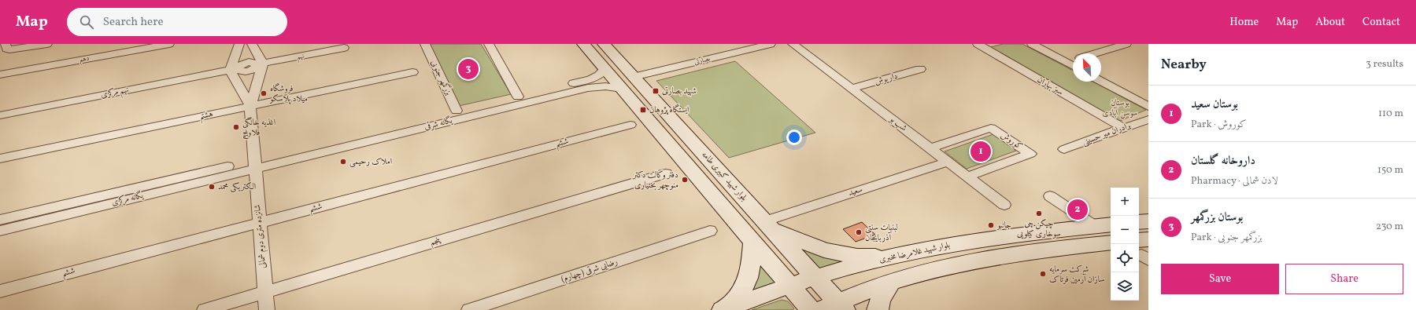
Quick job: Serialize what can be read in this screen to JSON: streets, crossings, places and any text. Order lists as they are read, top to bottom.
{
  "streets": {
    "main road": ["بلوار شهید کبیری طامه", "بلوار شهید غلامرضا مخبری"],
    "street": [
      "نهم",
      "دهم",
      "بصارتی",
      "بزرگمهر جنوبی",
      "داریوش",
      "سبز بهاران",
      "نهم مرکزی",
      "هشتم",
      "یگانه شرقی",
      "شب بو",
      "برادران میر حسینی",
      "کوروش",
      "ششم",
      "سعید",
      "یگانه مرکزی",
      "شانزده متری دوم شمالی",
      "پنجم",
      "رضایی شرقی (چهارم)"
    ]
  },
  "crossings": [
    ["نهم", "نهم مرکزی"],
    ["نهم", "شانزده متری دوم شمالی"],
    ["بصارتی", "یگانه شرقی"],
    ["بصارتی", "بلوار شهید کبیری طامه"],
    ["بزرگمهر جنوبی", "یگانه شرقی"],
    ["داریوش", "شب بو"],
    ["سبز بهاران", "برادران میر حسینی"],
    ["نهم مرکزی", "شانزده متری دوم شمالی"],
    ["هشتم", "شانزده متری دوم شمالی"],
    ["یگانه شرقی", "بلوار شهید کبیری طامه"],
    ["یگانه شرقی", "یگانه مرکزی"],
    ["یگانه شرقی", "شانزده متری دوم شمالی"],
    ["شب بو", "کوروش"],
    ["شب بو", "سعید"],
    ["ششم", "شانزده متری دوم شمالی"],
    ["بلوار شهید کبیری طامه", "سعید"],
    ["بلوار شهید کبیری طامه", "بلوار شهید غلامرضا مخبری"],
    ["یگانه مرکزی", "شانزده متری دوم شمالی"],
    ["شانزده متری دوم شمالی", "پنجم"]
  ],
  "parks": ["بوستان سوسن آبادی"],
  "places": {
    "transit": ["شهید بصارتی", "ایستگاه پژوهان"],
    "other": [
      "فروشگاه میلاد پلاسکو",
      "اغذیه خانگی فلاویچ",
      "املاک رحیمی",
      "دفتر وکالت دکتر منوچهر بختیاری",
      "الکتریکی محمد",
      "چیکن چی سوخاری کیلویی",
      "جانبو",
      "لبنیات سنتی آذربایجان",
      "شرکت سرمایه سازان آرمین فرتاک"
    ]
  },
  "north": "top left",
  "page": {
    "header": "Map",
    "search": "Search here",
    "nav": [
      "Home",
      "Map",
      "About",
      "Contact"
    ],
    "heading": ["Nearby", "3 results"],
    "pins": ["3", "1", "2"],
    "list": [
      {
        "mark": "1",
        "name": "بوستان سعید",
        "note": "Park · کوروش",
        "value": "110 m"
      },
      {
        "mark": "2",
        "name": "داروخانه گلستان",
        "note": "Pharmacy · لادن شمالی",
        "value": "150 m"
      },
      {
        "mark": "3",
        "name": "بوستان بزرگمهر",
        "note": "Park · بزرگمهر جنوبی",
        "value": "230 m"
      }
    ],
    "map_buttons": ["+", "−"],
    "buttons": ["Save", "Share"]
  }
}
